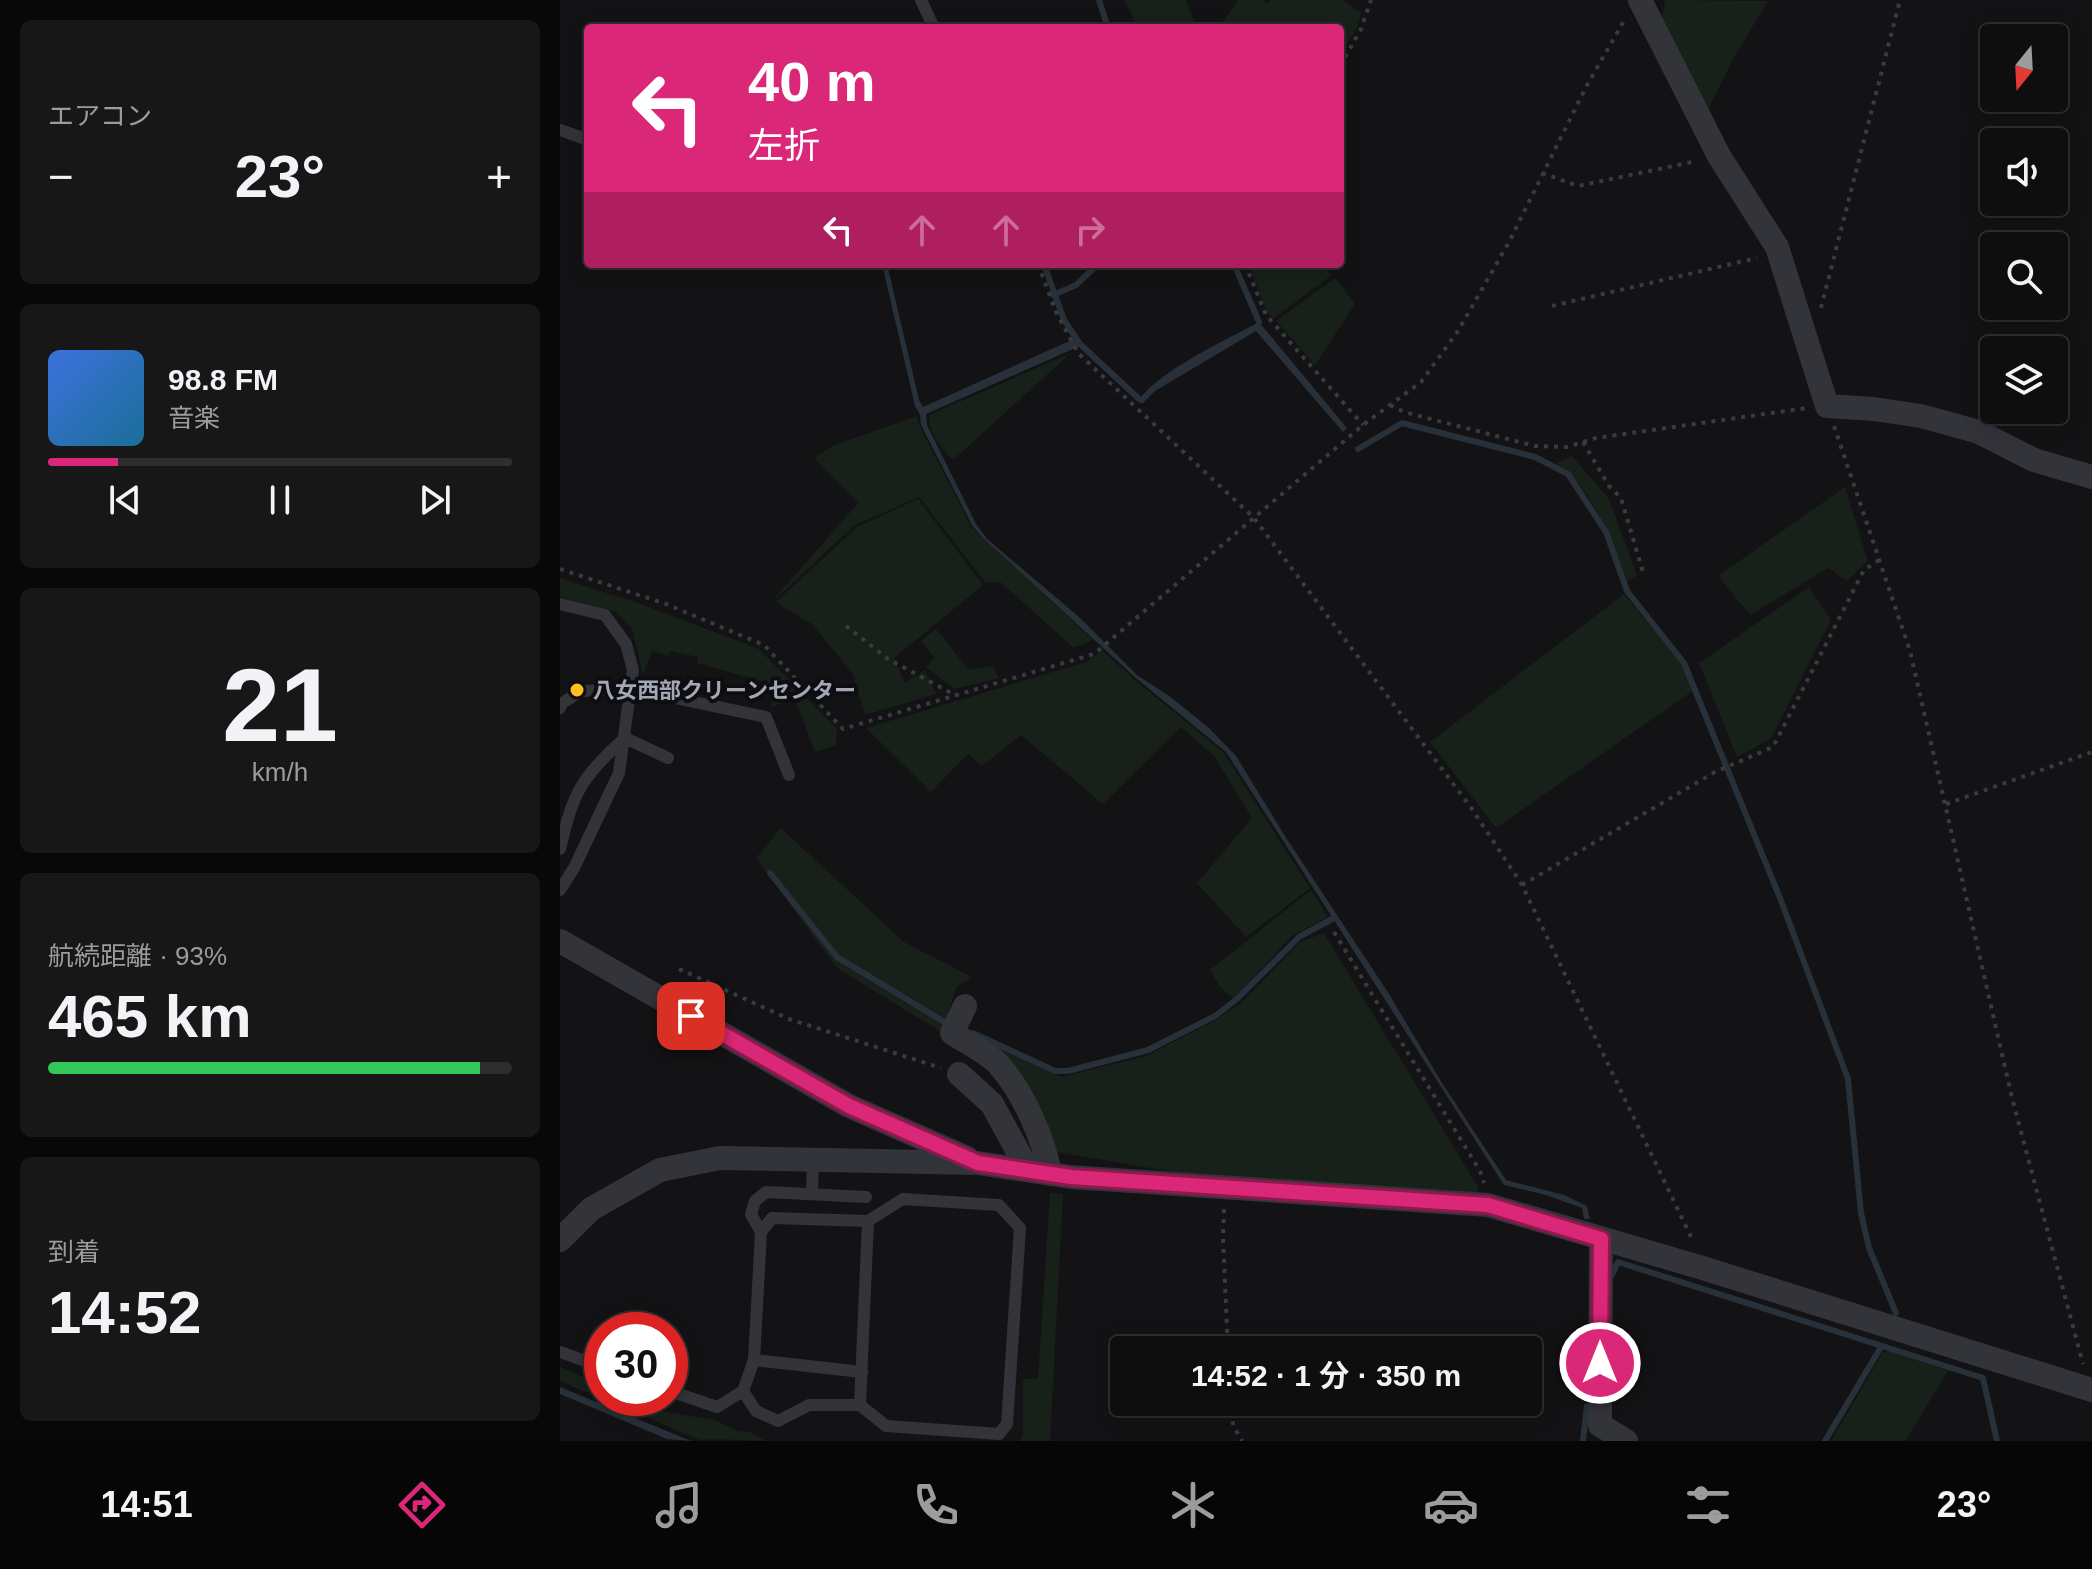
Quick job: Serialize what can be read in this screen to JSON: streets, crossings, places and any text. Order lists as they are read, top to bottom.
{
  "places": ["八女西部クリーンセンター"],
  "north": "bottom",
  "page": {
    "tile": [
      "エアコン",
      ["21", "km/h"],
      ["航続距離 · 93%", "465 km"],
      ["到着", "14:52"]
    ],
    "turn": ["40 m", "左折"],
    "heat": ["−", "23°", "+"],
    "song": ["98.8 FM", "音楽"],
    "limit": "30",
    "trip": "14:52 · 1 分 · 350 m",
    "tabs": ["14:51", "23°"]
  }
}
